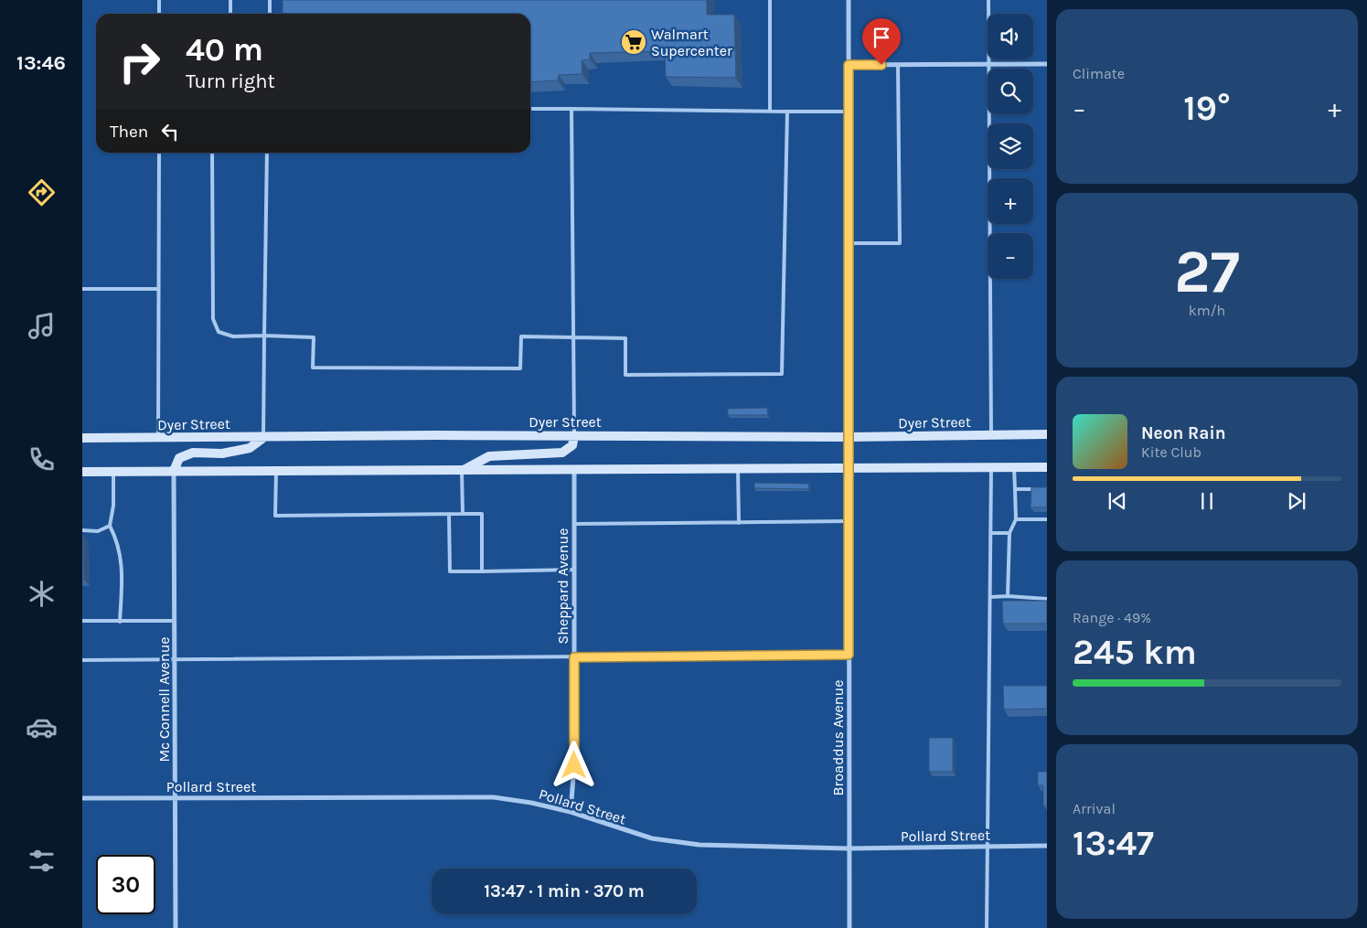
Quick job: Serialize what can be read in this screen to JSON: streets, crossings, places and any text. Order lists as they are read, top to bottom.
{
  "streets": {
    "main road": ["Dyer Street"],
    "street": [
      "Sheppard Avenue",
      "Mc Connell Avenue",
      "Broaddus Avenue",
      "Pollard Street"
    ]
  },
  "crossings": [
    ["Dyer Street", "Broaddus Avenue"],
    ["Sheppard Avenue", "Pollard Street"],
    ["Mc Connell Avenue", "Pollard Street"],
    ["Broaddus Avenue", "Pollard Street"]
  ],
  "places": {
    "supermarket": ["Walmart Supercenter"]
  },
  "page": {
    "tabs": "13:46",
    "tile": [
      "Climate",
      ["27", "km/h"],
      ["Range · 49%", "245 km"],
      ["Arrival", "13:47"]
    ],
    "map_buttons": ["+", "−"],
    "turn": ["40 m", "Turn right"],
    "heat": ["−", "19°", "+"],
    "then": "Then",
    "song": ["Neon Rain", "Kite Club"],
    "limit": "30",
    "trip": "13:47 · 1 min · 370 m"
  }
}
